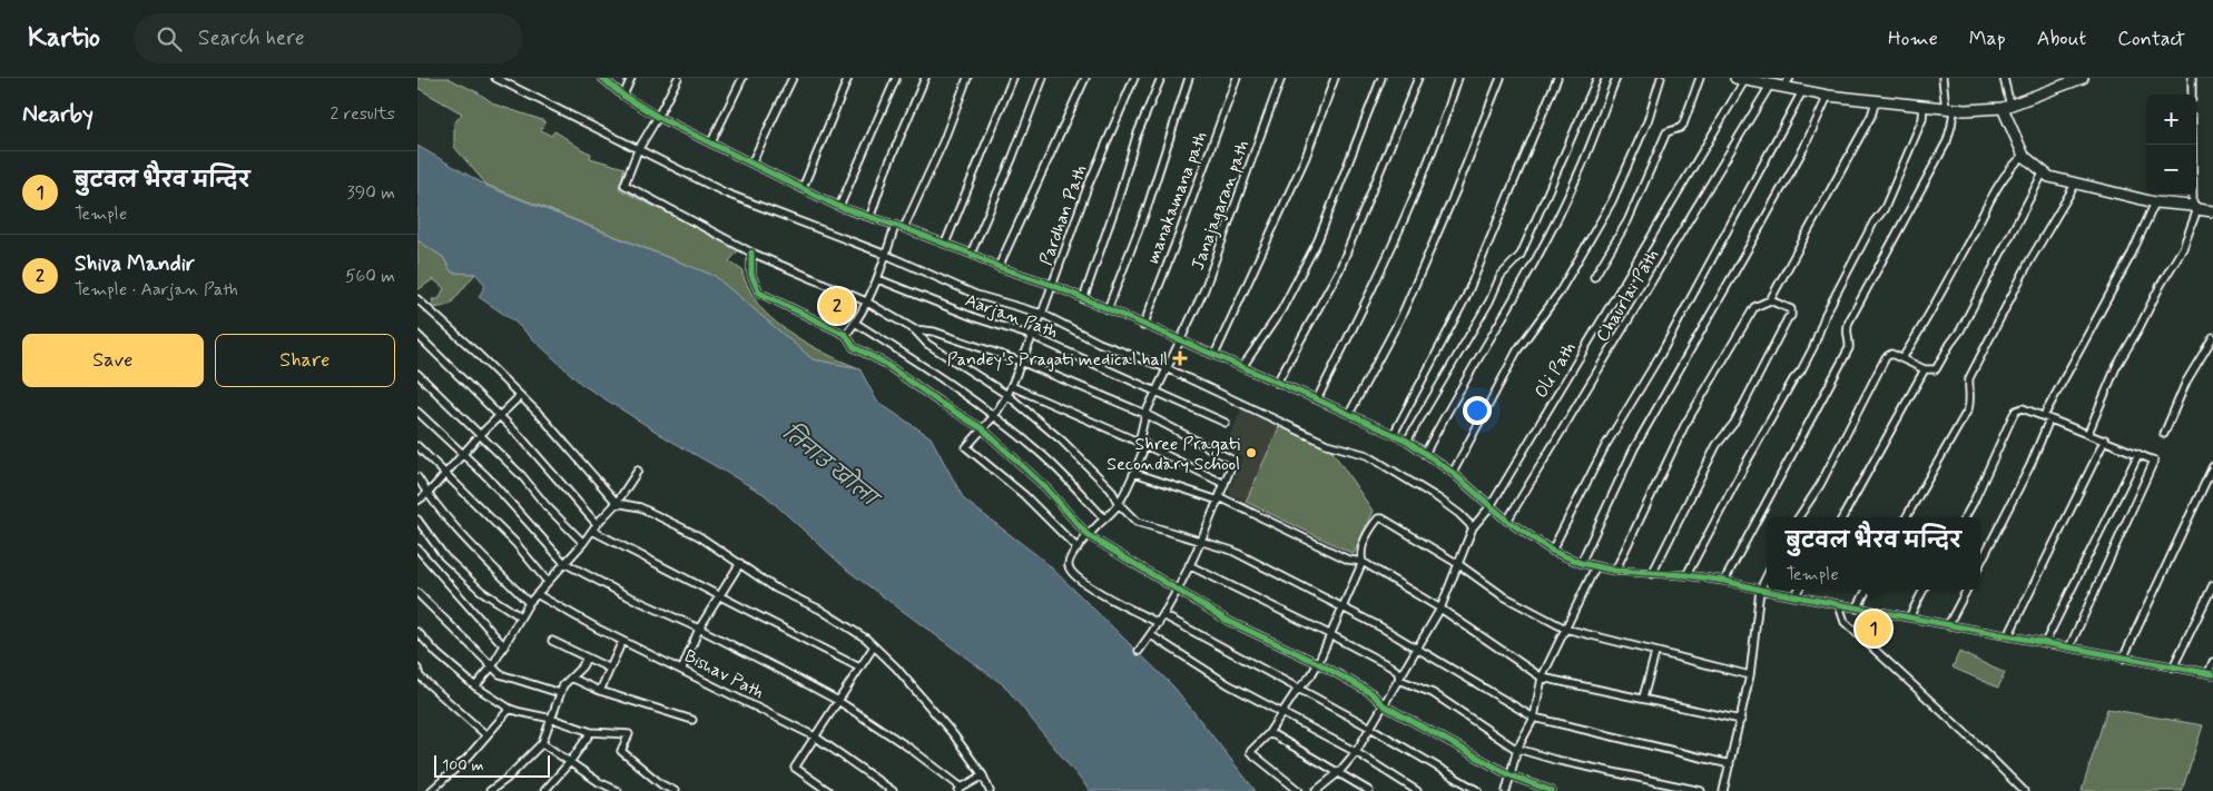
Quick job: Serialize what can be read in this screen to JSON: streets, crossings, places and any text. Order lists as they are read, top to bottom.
{
  "streets": {
    "street": [
      "manakamana path",
      "Janajagaran path",
      "Pardhan Path",
      "Chaurlai Path",
      "Aarjan Path",
      "Oli Path",
      "Bishav Path"
    ]
  },
  "crossings": [
    ["Janajagaran path", "Aarjan Path"],
    ["Pardhan Path", "Aarjan Path"]
  ],
  "water": ["तिनाउ खोला"],
  "places": {
    "health": ["Pandey's Pragati medical hall"],
    "other": ["Shree Pragati Secondary School"]
  },
  "scale_bar": "100 m",
  "page": {
    "header": "Kartio",
    "search": "Search here",
    "nav": [
      "Home",
      "Map",
      "About",
      "Contact"
    ],
    "heading": ["Nearby", "2 results"],
    "map_buttons": ["+", "−"],
    "list": [
      {
        "mark": "1",
        "name": "बुटवल भैरव मन्दिर",
        "note": "Temple",
        "value": "390 m"
      },
      {
        "mark": "2",
        "name": "Shiva Mandir",
        "note": "Temple · Aarjan Path",
        "value": "560 m"
      }
    ],
    "pins": ["2", "1"],
    "buttons": ["Save", "Share"],
    "popup": ["बुटवल भैरव मन्दिर", "Temple"],
    "scale": "100 m"
  }
}
